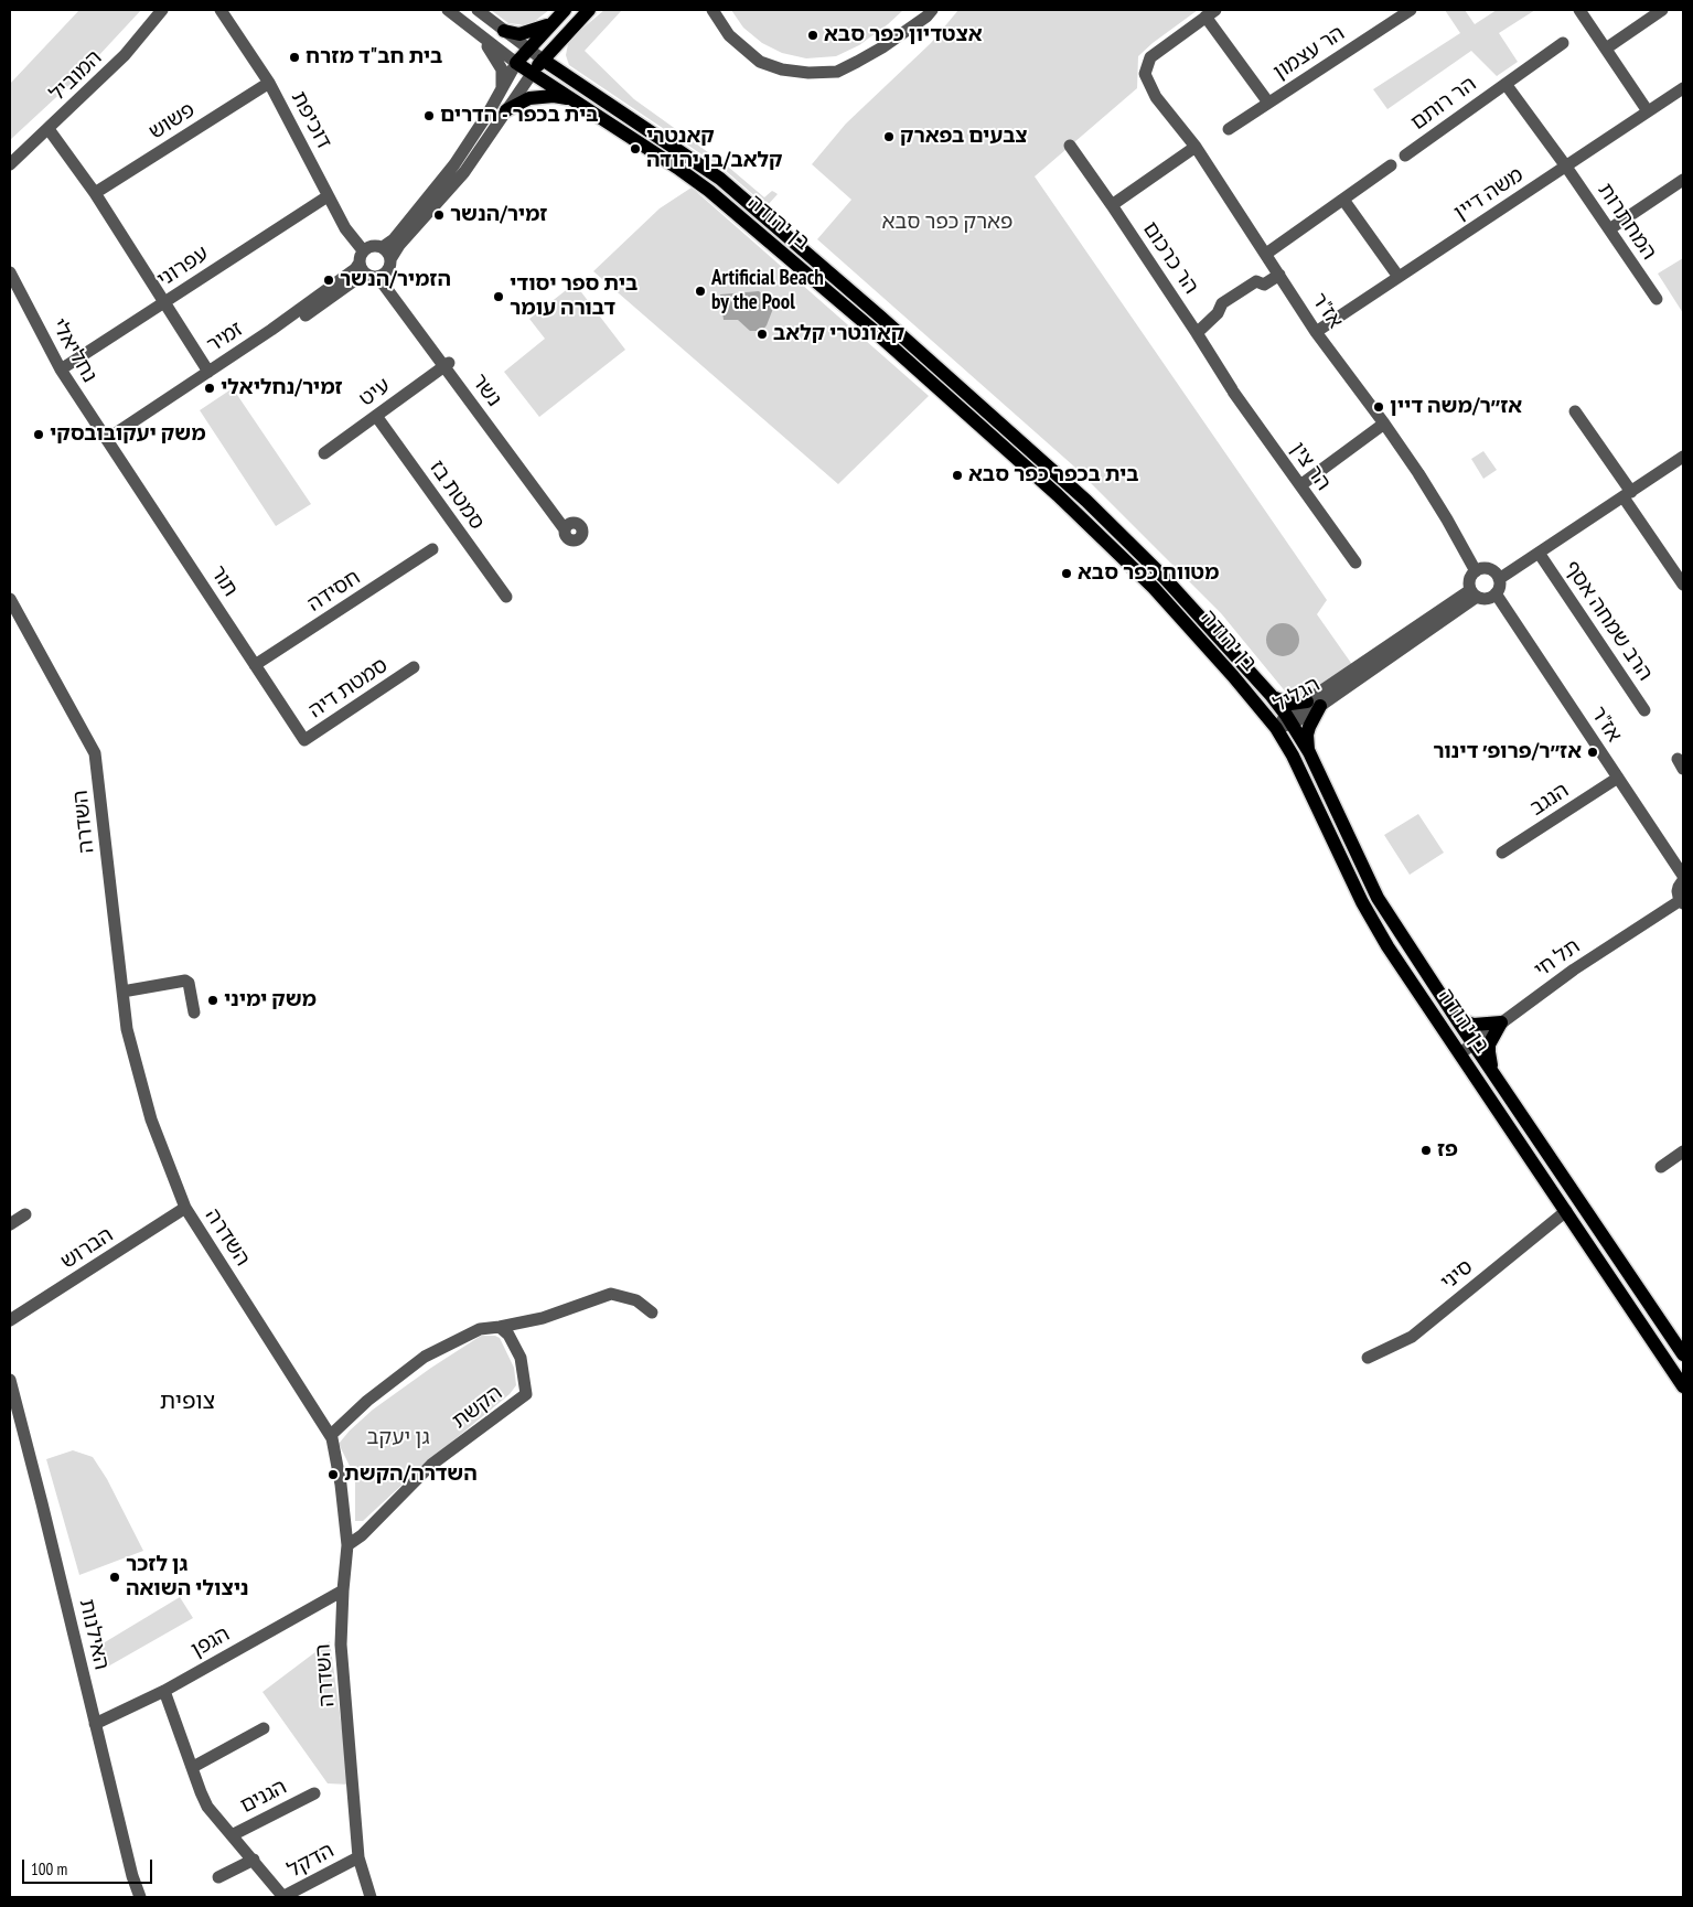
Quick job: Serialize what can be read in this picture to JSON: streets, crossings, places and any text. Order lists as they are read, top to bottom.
{
  "streets": {
    "main road": ["בן יהודה"],
    "street": [
      "הר עצמון",
      "המוביל",
      "הר רותם",
      "דוכיפת",
      "פשוש",
      "משה דיין",
      "המחתרות",
      "הר כרכום",
      "עפרוני",
      "אז\"ר",
      "זמיר",
      "נחליאלי",
      "נשר",
      "עיט",
      "הר צין",
      "סמטת בז",
      "תור",
      "חסידה",
      "הרב שמחה אסף",
      "סמטת דיה",
      "הגליל",
      "הנגב",
      "השדרה",
      "תל חי",
      "הברוש",
      "סיני",
      "הקשת",
      "האילנות",
      "הגפן",
      "הגנים",
      "הדקל"
    ]
  },
  "crossings": [
    ["הר רותם", "משה דיין"],
    ["הר רותם", "המחתרות"],
    ["דוכיפת", "פשוש"],
    ["דוכיפת", "עפרוני"],
    ["דוכיפת", "זמיר"],
    ["דוכיפת", "נשר"],
    ["משה דיין", "המחתרות"],
    ["משה דיין", "אז\"ר"],
    ["בן יהודה", "זמיר"],
    ["בן יהודה", "הגליל"],
    ["בן יהודה", "תל חי"],
    ["בן יהודה", "סיני"],
    ["הר כרכום", "הר צין"],
    ["עפרוני", "נחליאלי"],
    ["אז\"ר", "הגליל"],
    ["אז\"ר", "הנגב"],
    ["זמיר", "נחליאלי"],
    ["זמיר", "נשר"],
    ["זמיר", "תור"],
    ["נחליאלי", "תור"],
    ["נשר", "עיט"],
    ["עיט", "סמטת בז"],
    ["תור", "חסידה"],
    ["תור", "סמטת דיה"],
    ["השדרה", "הברוש"],
    ["השדרה", "הקשת"],
    ["השדרה", "הגפן"],
    ["השדרה", "הדקל"],
    ["האילנות", "הגפן"],
    ["הגפן", "הגנים"],
    ["הגנים", "הדקל"]
  ],
  "districts": ["צופית"],
  "parks": ["פארק כפר סבא", "גן יעקב"],
  "places": [
    "אצטדיון כפר סבא",
    "בית חב\"ד מזרח",
    "בית בכפר - הדרים",
    "צבעים בפארק",
    "קאנטרי קלאב/בן יהודה",
    "זמיר/הנשר",
    "הזמיר/הנשר",
    "Artificial Beach by the Pool",
    "בית ספר יסודי דבורה עומר",
    "קאונטרי קלאב",
    "זמיר/נחליאלי",
    "אז״ר/משה דיין",
    "משק יעקובובסקי",
    "בית בכפר כפר סבא",
    "מטווח כפר סבא",
    "אז״ר/פרופ׳ דינור",
    "משק ימיני",
    "פז",
    "השדרה/הקשת",
    "גן לזכר ניצולי השואה"
  ],
  "scale_bar": "100 m"
}
